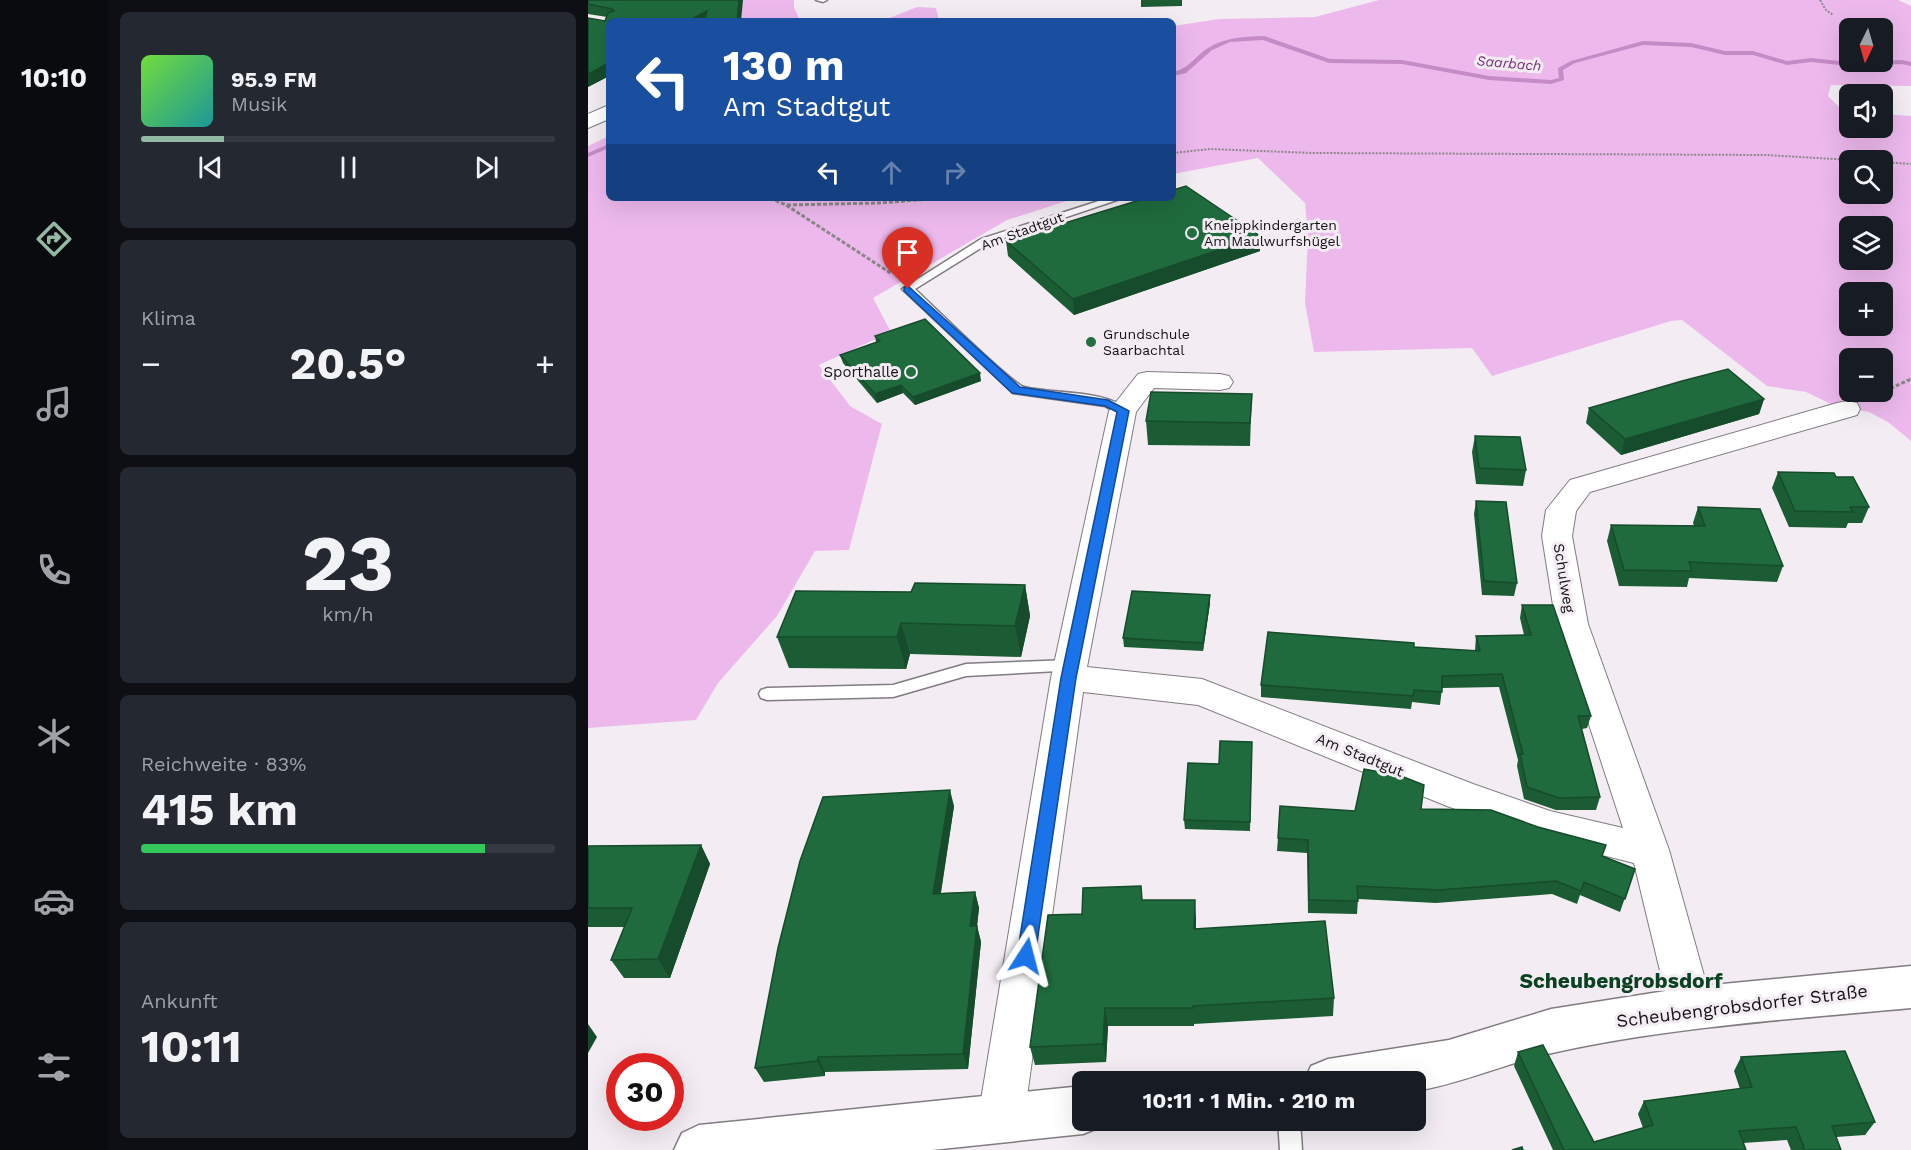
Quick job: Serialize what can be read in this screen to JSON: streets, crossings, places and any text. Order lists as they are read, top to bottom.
{
  "streets": {
    "main road": ["Scheubengrobsdorfer Straße"],
    "street": ["Am Stadtgut", "Schulweg"]
  },
  "crossings": [
    ["Am Stadtgut", "Schulweg"],
    ["Schulweg", "Scheubengrobsdorfer Straße"]
  ],
  "districts": ["Scheubengrobsdorf"],
  "water": ["Saarbach"],
  "places": ["Kneippkindergarten Am Maulwurfshügel", "Grundschule Saarbachtal", "Sporthalle"],
  "north": "bottom",
  "page": {
    "tabs": "10:10",
    "map_buttons": ["+", "−"],
    "turn": ["130 m", "Am Stadtgut"],
    "song": ["95.9 FM", "Musik"],
    "tile": [
      "Klima",
      ["23", "km/h"],
      ["Reichweite · 83%", "415 km"],
      ["Ankunft", "10:11"]
    ],
    "heat": ["−", "20.5°", "+"],
    "limit": "30",
    "trip": "10:11 · 1 Min. · 210 m"
  }
}
